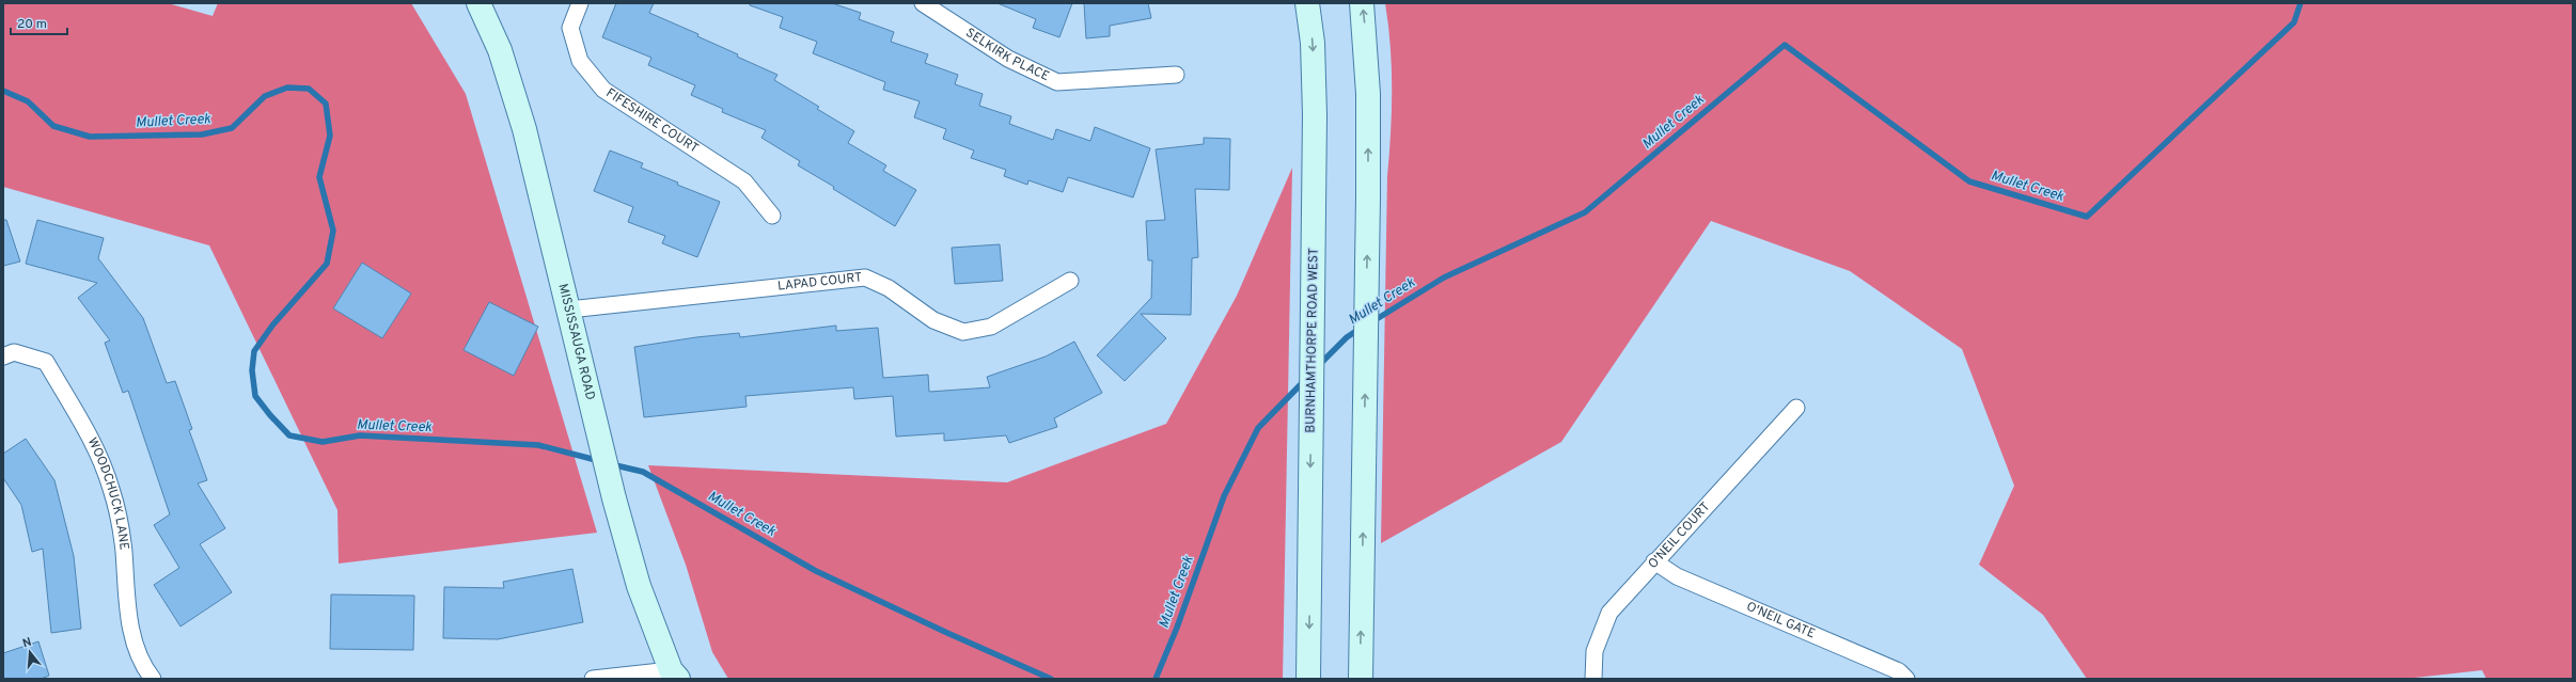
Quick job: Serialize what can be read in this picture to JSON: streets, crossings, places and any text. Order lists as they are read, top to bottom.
{
  "streets": {
    "main road": ["BURNHAMTHORPE ROAD WEST", "MISSISSAUGA ROAD"],
    "street": [
      "SELKIRK PLACE",
      "FIFESHIRE COURT",
      "LAPAD COURT",
      "WOODCHUCK LANE",
      "O'NEIL COURT",
      "O'NEIL GATE"
    ]
  },
  "crossings": [
    ["LAPAD COURT", "MISSISSAUGA ROAD"],
    ["O'NEIL COURT", "O'NEIL GATE"]
  ],
  "water": ["Mullet Creek"],
  "scale_bar": "20 m",
  "north": "top"
}
